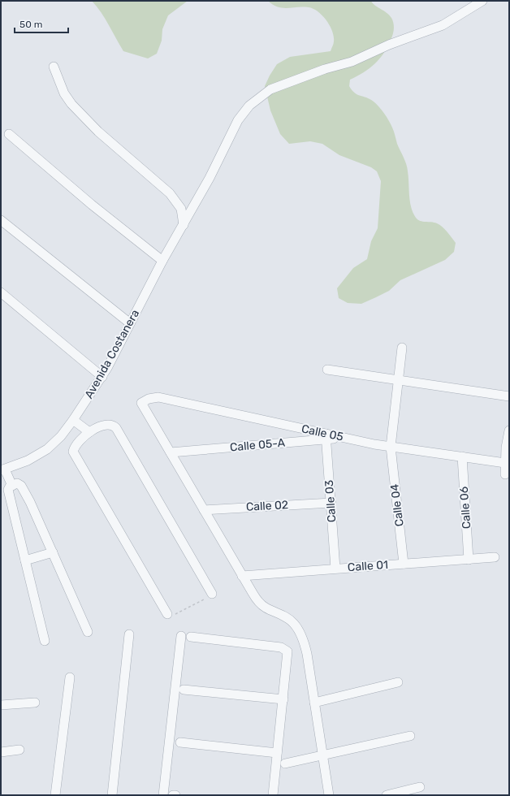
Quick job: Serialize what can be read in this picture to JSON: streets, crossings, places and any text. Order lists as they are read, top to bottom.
{
  "streets": {
    "street": [
      "Avenida Costanera",
      "Calle 05",
      "Calle 05-A",
      "Calle 03",
      "Calle 04",
      "Calle 02",
      "Calle 06",
      "Calle 01"
    ]
  },
  "crossings": [
    ["Calle 05", "Calle 05-A"],
    ["Calle 05", "Calle 03"],
    ["Calle 05", "Calle 04"],
    ["Calle 05", "Calle 06"],
    ["Calle 05-A", "Calle 03"],
    ["Calle 03", "Calle 02"],
    ["Calle 03", "Calle 01"],
    ["Calle 04", "Calle 01"],
    ["Calle 06", "Calle 01"]
  ],
  "scale_bar": "50 m"
}
